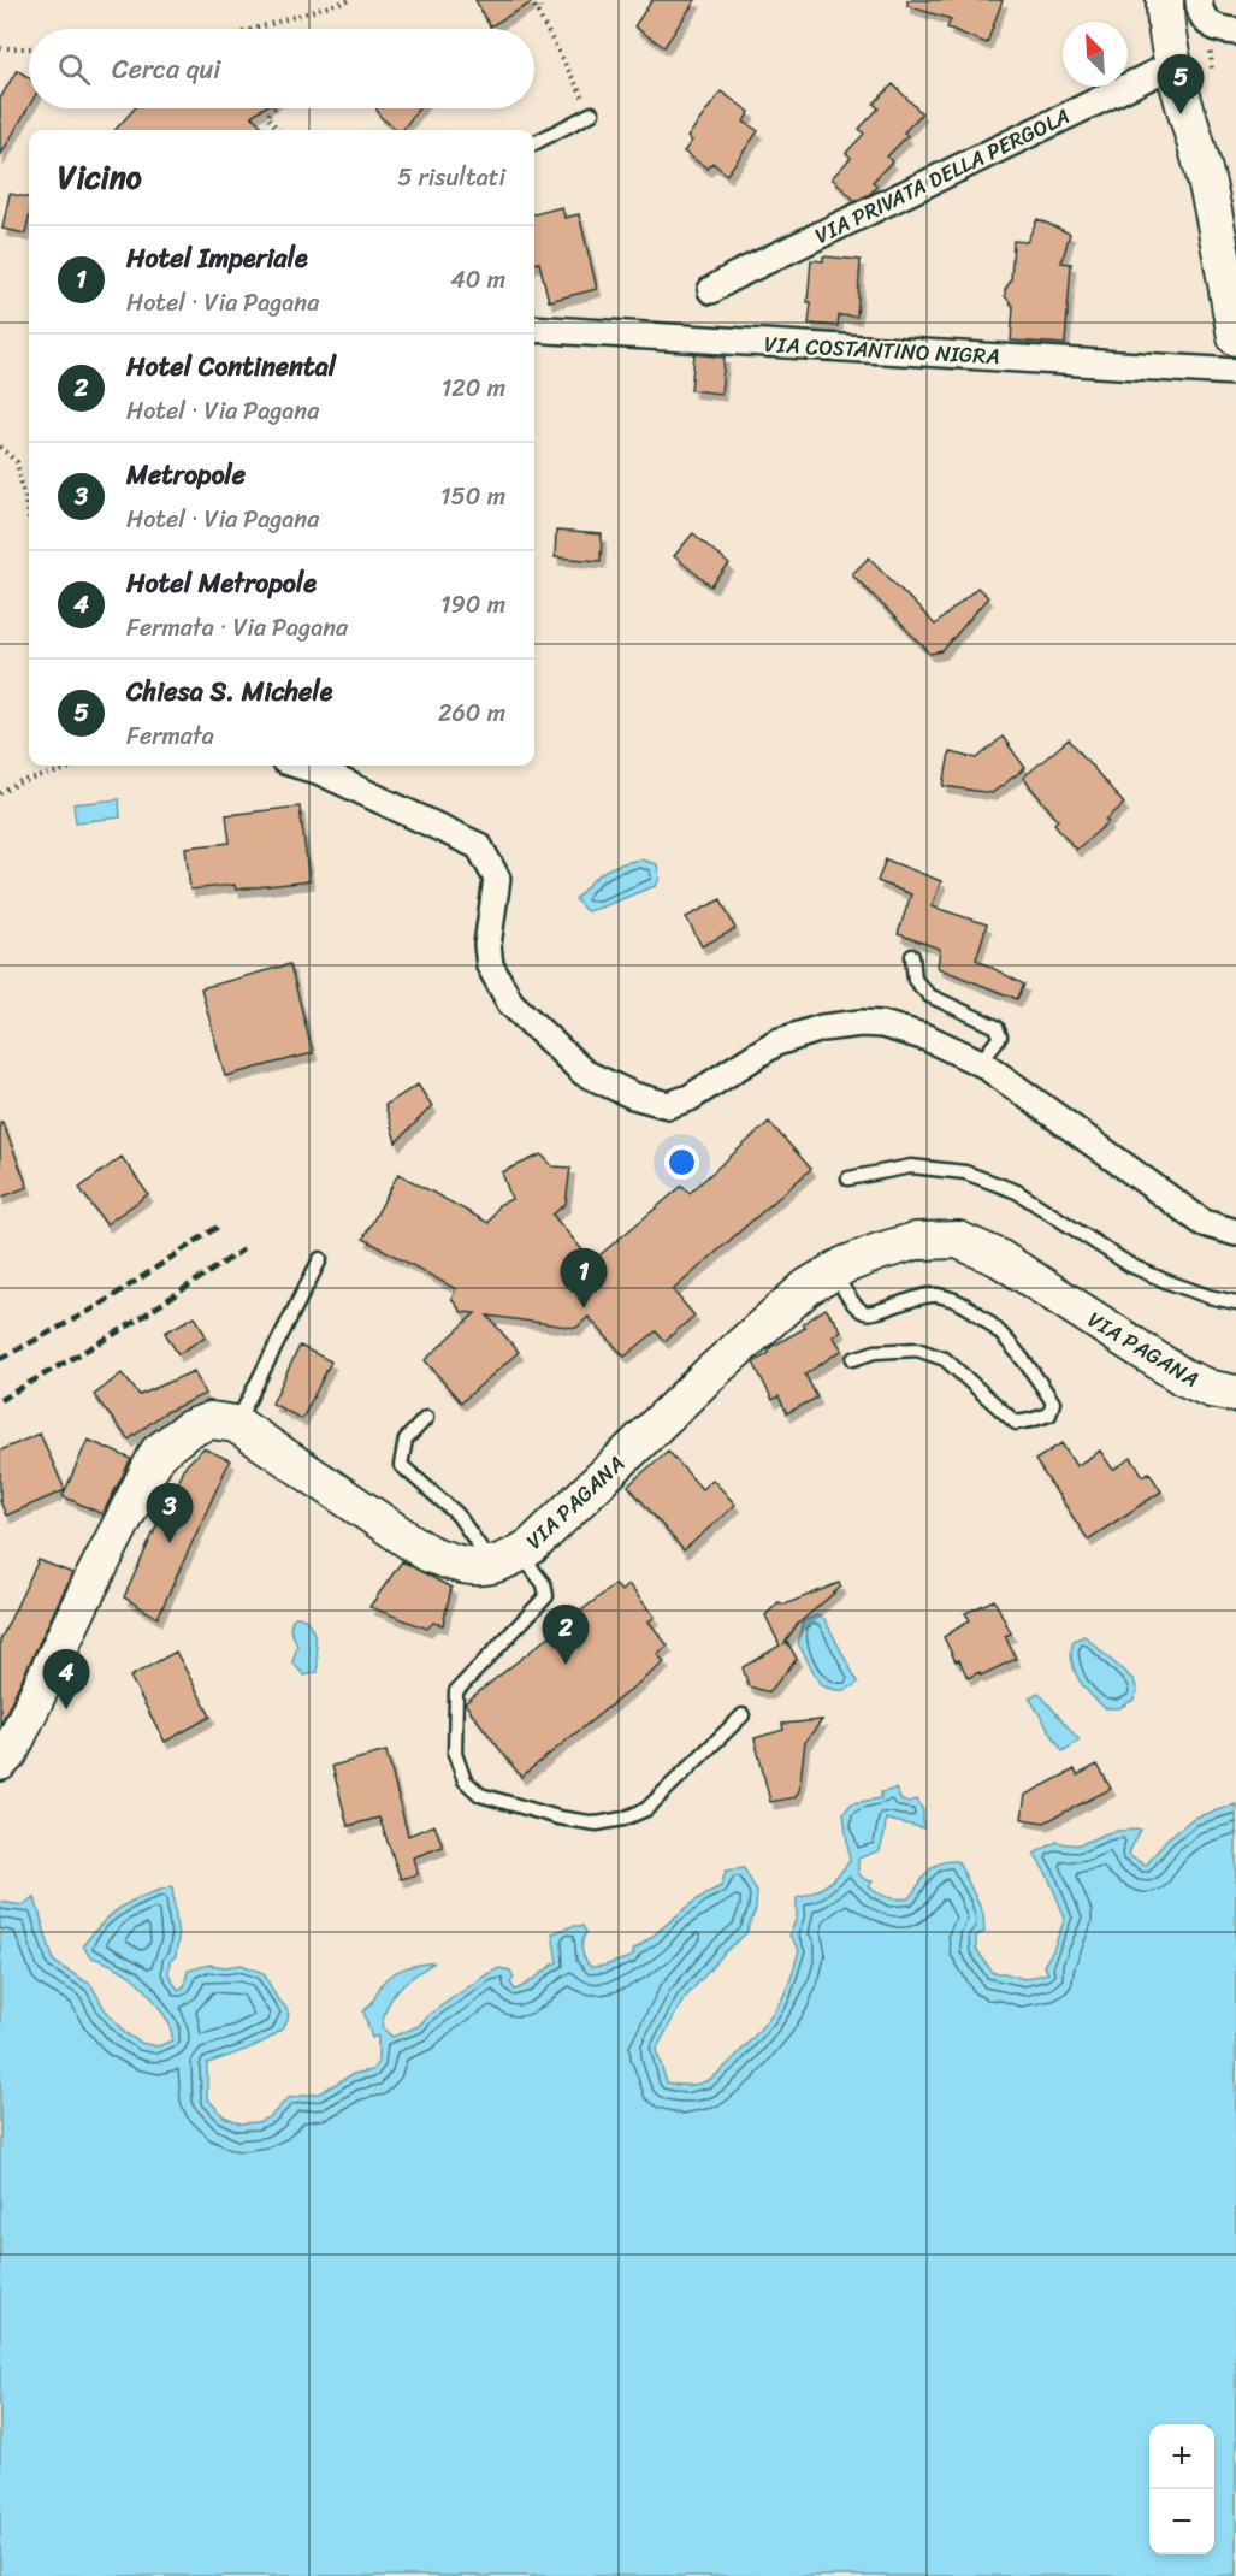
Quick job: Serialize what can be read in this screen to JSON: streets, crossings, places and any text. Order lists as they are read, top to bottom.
{
  "streets": {
    "main road": ["VIA PAGANA"],
    "street": ["VIA PRIVATA DELLA PERGOLA", "VIA COSTANTINO NIGRA"]
  },
  "north": "top left",
  "page": {
    "search": "Cerca qui",
    "pins": [
      "5",
      "1",
      "3",
      "2",
      "4"
    ],
    "heading": ["Vicino", "5 risultati"],
    "list": [
      {
        "mark": "1",
        "name": "Hotel Imperiale",
        "note": "Hotel · Via Pagana",
        "value": "40 m"
      },
      {
        "mark": "2",
        "name": "Hotel Continental",
        "note": "Hotel · Via Pagana",
        "value": "120 m"
      },
      {
        "mark": "3",
        "name": "Metropole",
        "note": "Hotel · Via Pagana",
        "value": "150 m"
      },
      {
        "mark": "4",
        "name": "Hotel Metropole",
        "note": "Fermata · Via Pagana",
        "value": "190 m"
      },
      {
        "mark": "5",
        "name": "Chiesa S. Michele",
        "note": "Fermata",
        "value": "260 m"
      }
    ],
    "map_buttons": ["+", "−"]
  }
}
